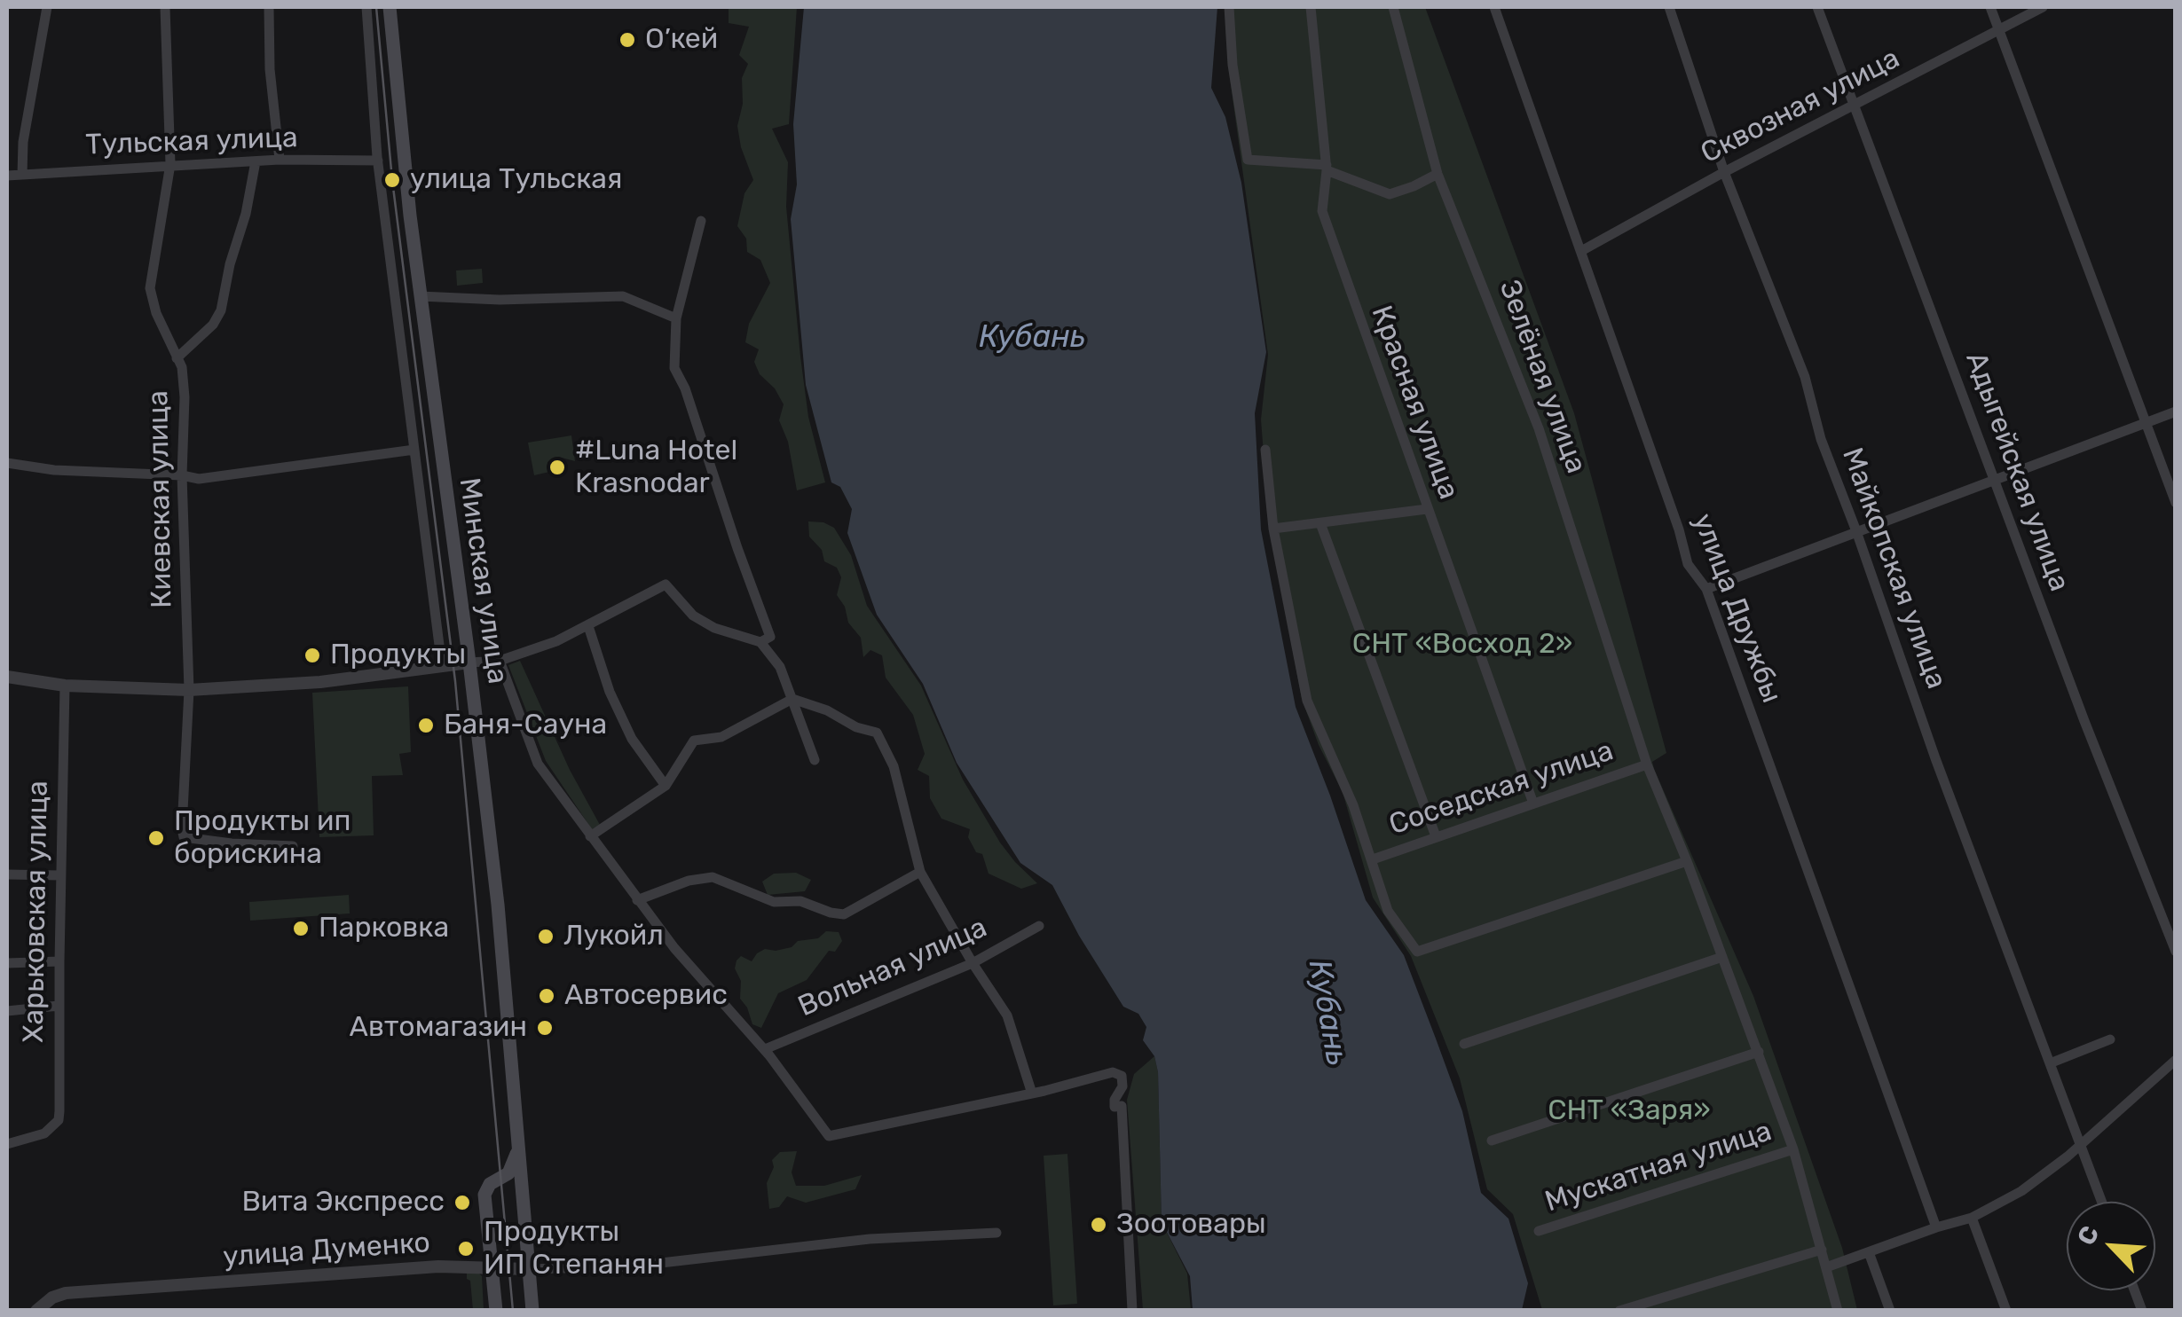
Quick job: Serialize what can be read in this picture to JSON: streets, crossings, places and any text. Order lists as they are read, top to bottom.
{
  "streets": {
    "main road": ["Минская улица"],
    "street": [
      "Сквозная улица",
      "Тульская улица",
      "Зелёная улица",
      "Красная улица",
      "Адыгейская улица",
      "Киевская улица",
      "Майкопская улица",
      "улица Дружбы",
      "Соседская улица",
      "Харьковская улица",
      "Вольная улица",
      "Мускатная улица",
      "улица Думенко"
    ]
  },
  "crossings": [
    ["Сквозная улица", "Адыгейская улица"],
    ["Сквозная улица", "Майкопская улица"],
    ["Сквозная улица", "улица Дружбы"],
    ["Тульская улица", "Киевская улица"],
    ["Тульская улица", "Минская улица"],
    ["Зелёная улица", "Соседская улица"],
    ["Зелёная улица", "Мускатная улица"],
    ["Красная улица", "Соседская улица"],
    ["Минская улица", "Вольная улица"],
    ["Минская улица", "улица Думенко"]
  ],
  "water": ["Кубань"],
  "parks": ["СНТ «Восход 2»", "СНТ «Заря»"],
  "places": [
    "О’кей",
    "улица Тульская",
    "#Luna Hotel Krasnodar",
    "Продукты",
    "Баня-Сауна",
    "Продукты ип борискина",
    "Парковка",
    "Лукойл",
    "Автосервис",
    "Автомагазин",
    "Вита Экспресс",
    "Зоотовары",
    "Продукты ИП Степанян"
  ],
  "north": "top left"
}
